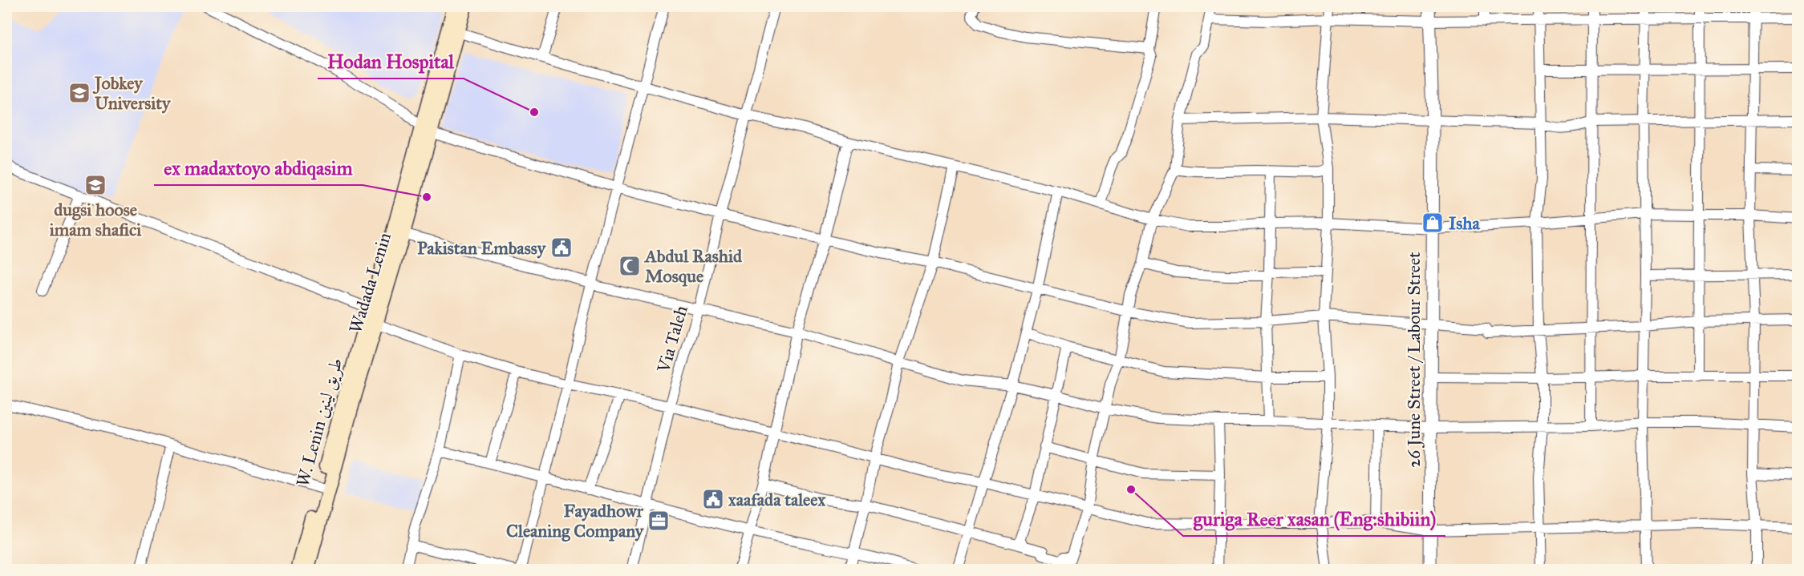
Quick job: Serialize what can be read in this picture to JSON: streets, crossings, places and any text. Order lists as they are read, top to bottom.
{
  "streets": {
    "main road": ["Wadada Lenin", "W. Lenin طريق لينين"],
    "street": ["Via Taleh", "26 June Street / Labour Street"]
  },
  "crossings": [
    ["Wadada Lenin", "W. Lenin طريق لينين"]
  ],
  "places": {
    "school or university": ["Jobkey University", "dugsi hoose imam shafici"],
    "other": ["Hodan Hospital", "ex madaxtoyo abdiqasim", "guriga Reer xasan (Eng:shibiin)"],
    "shop": ["Isha"],
    "public building": ["Pakistan Embassy", "xaafada taleex"],
    "mosque": ["Abdul Rashid Mosque"],
    "office": ["Fayadhowr Cleaning Company"]
  }
}
